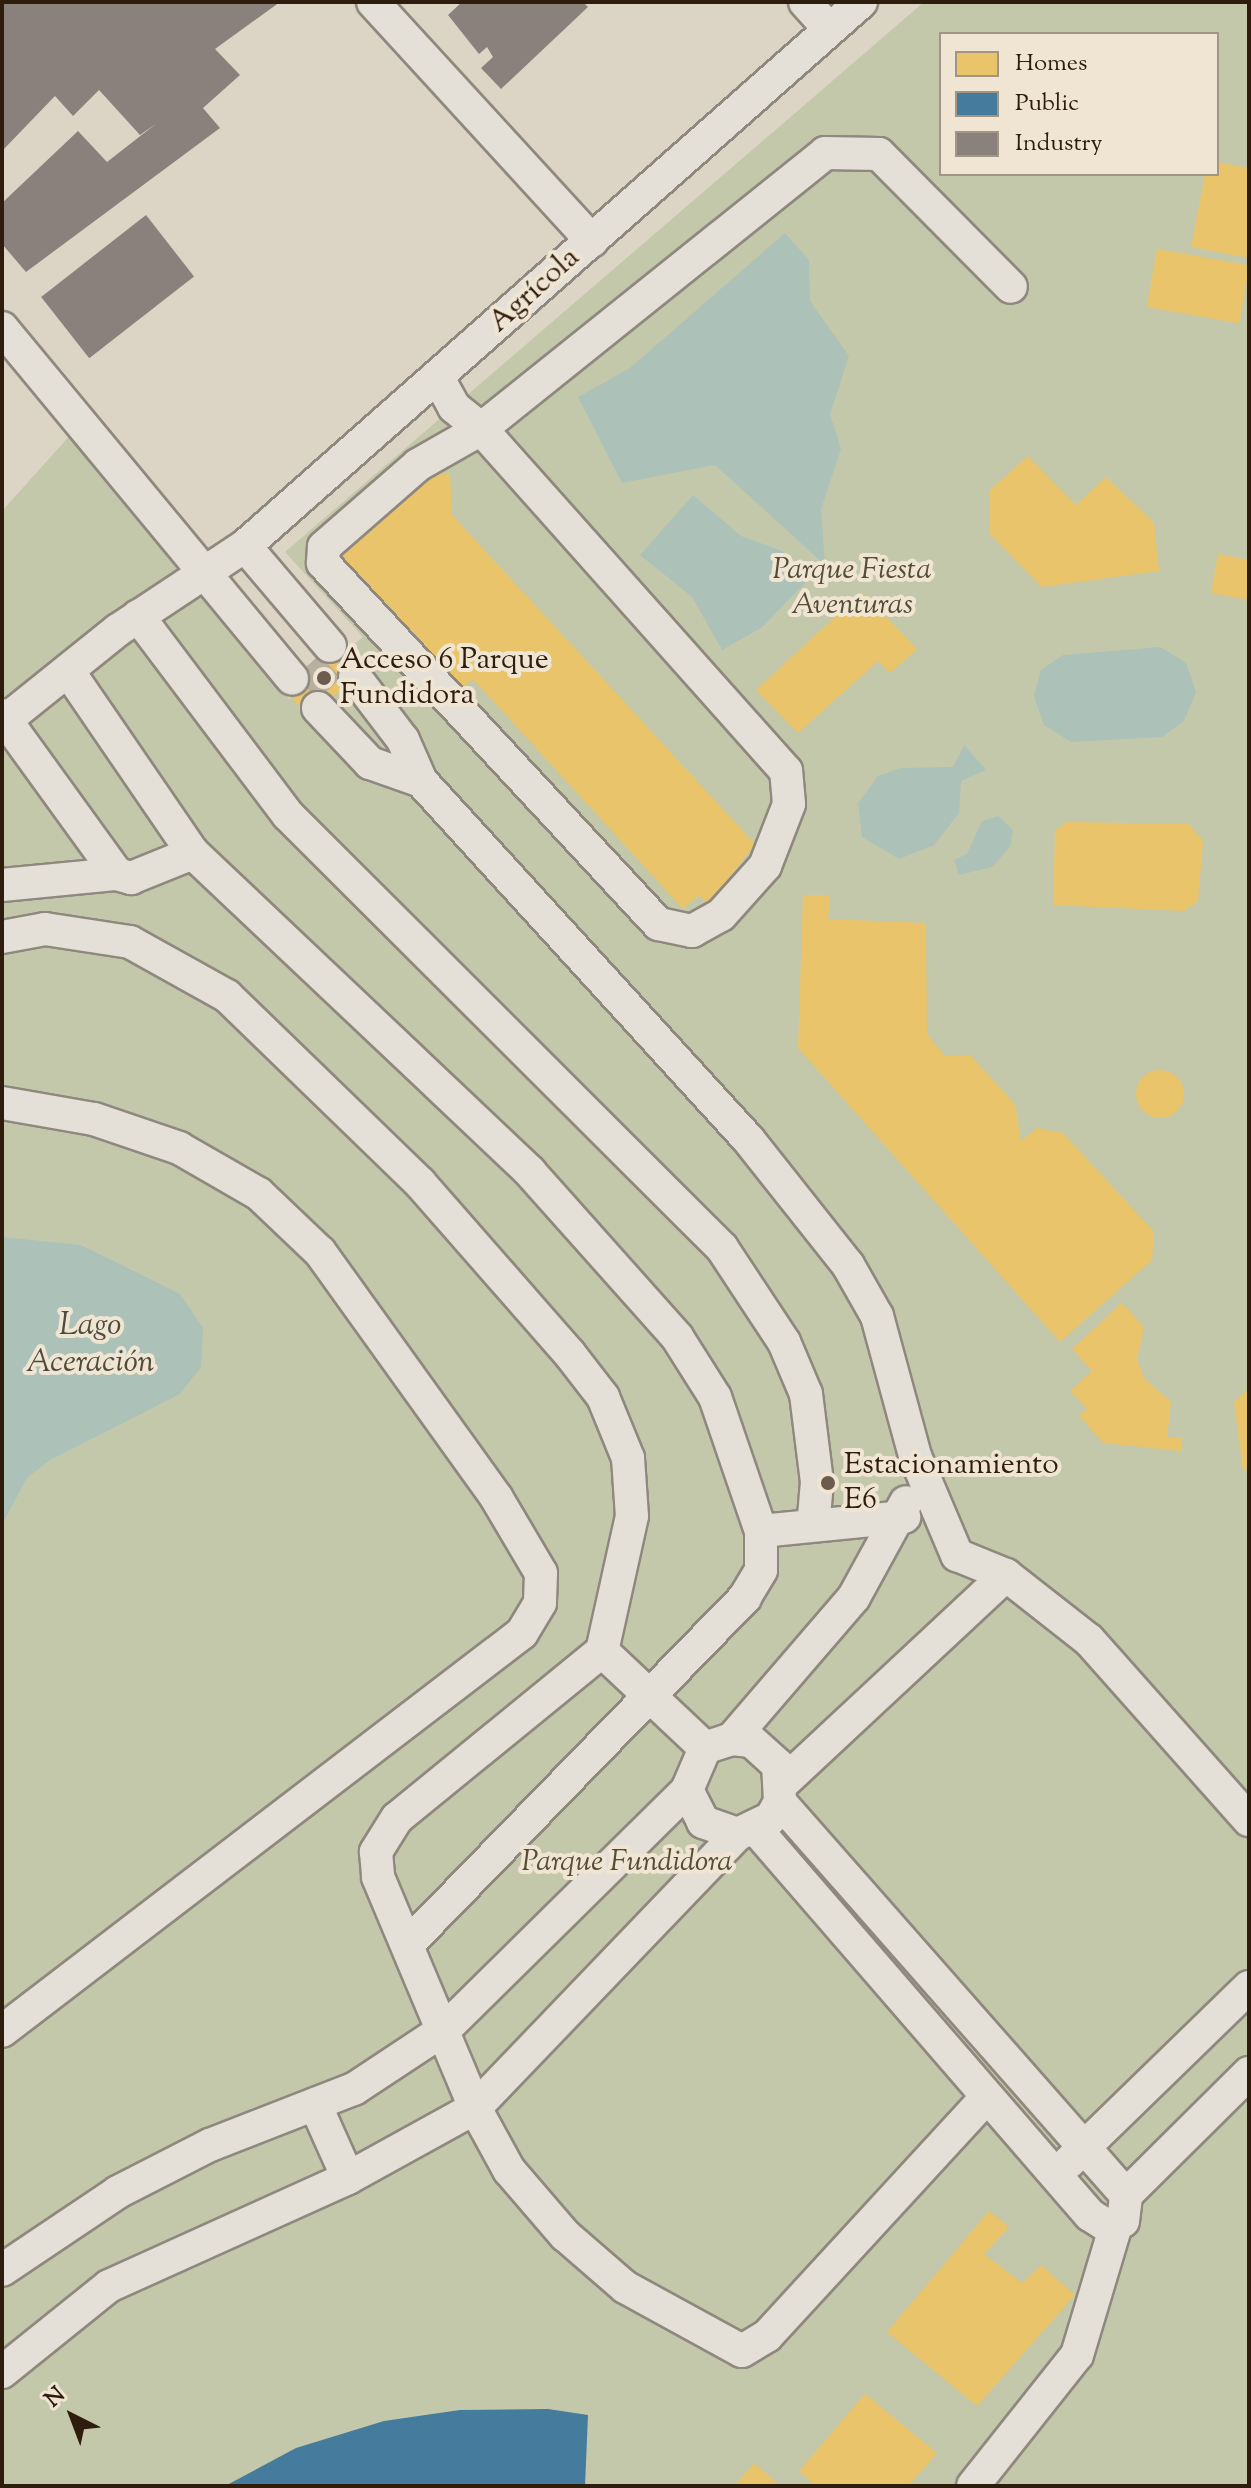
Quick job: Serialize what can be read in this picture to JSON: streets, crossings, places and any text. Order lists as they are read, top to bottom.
{
  "streets": {
    "street": ["Agrícola"]
  },
  "water": ["Lago Aceración"],
  "parks": ["Parque Fiesta Aventuras", "Parque Fundidora"],
  "places": ["Acceso 6 Parque Fundidora", "Estacionamiento E6"],
  "legend": ["Homes", "Public", "Industry"],
  "north": "top left"
}
